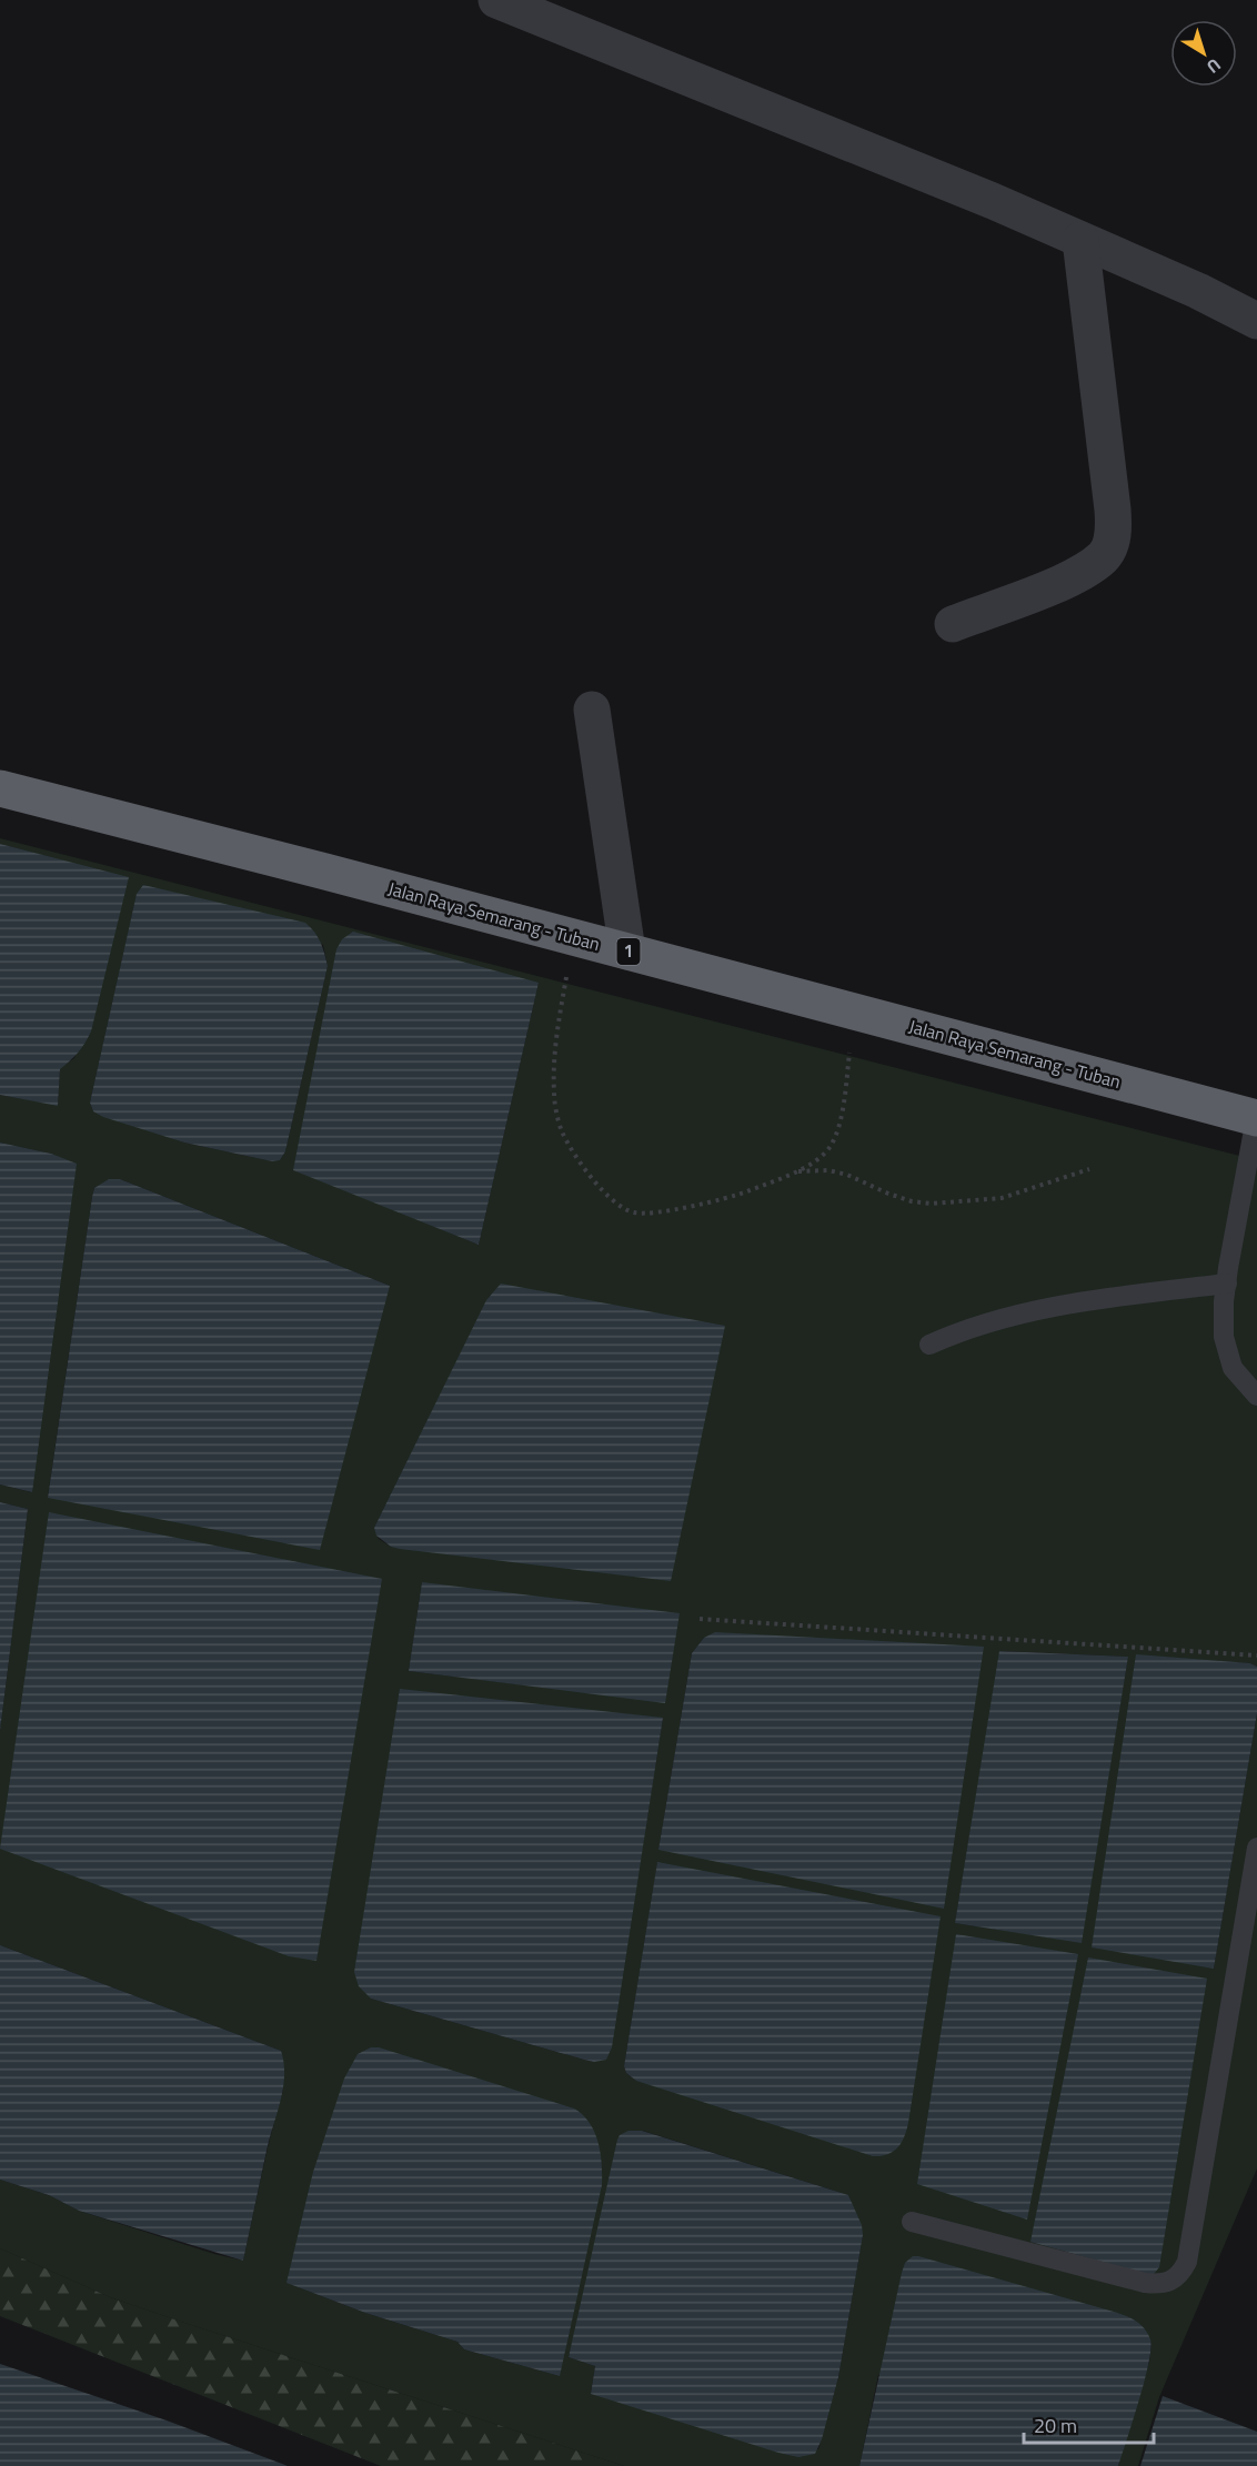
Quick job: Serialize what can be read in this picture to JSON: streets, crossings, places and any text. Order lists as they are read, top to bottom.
{
  "streets": {
    "highway": ["Jalan Raya Semarang - Tuban", "1"]
  },
  "scale_bar": "20 m",
  "north": "bottom right"
}
